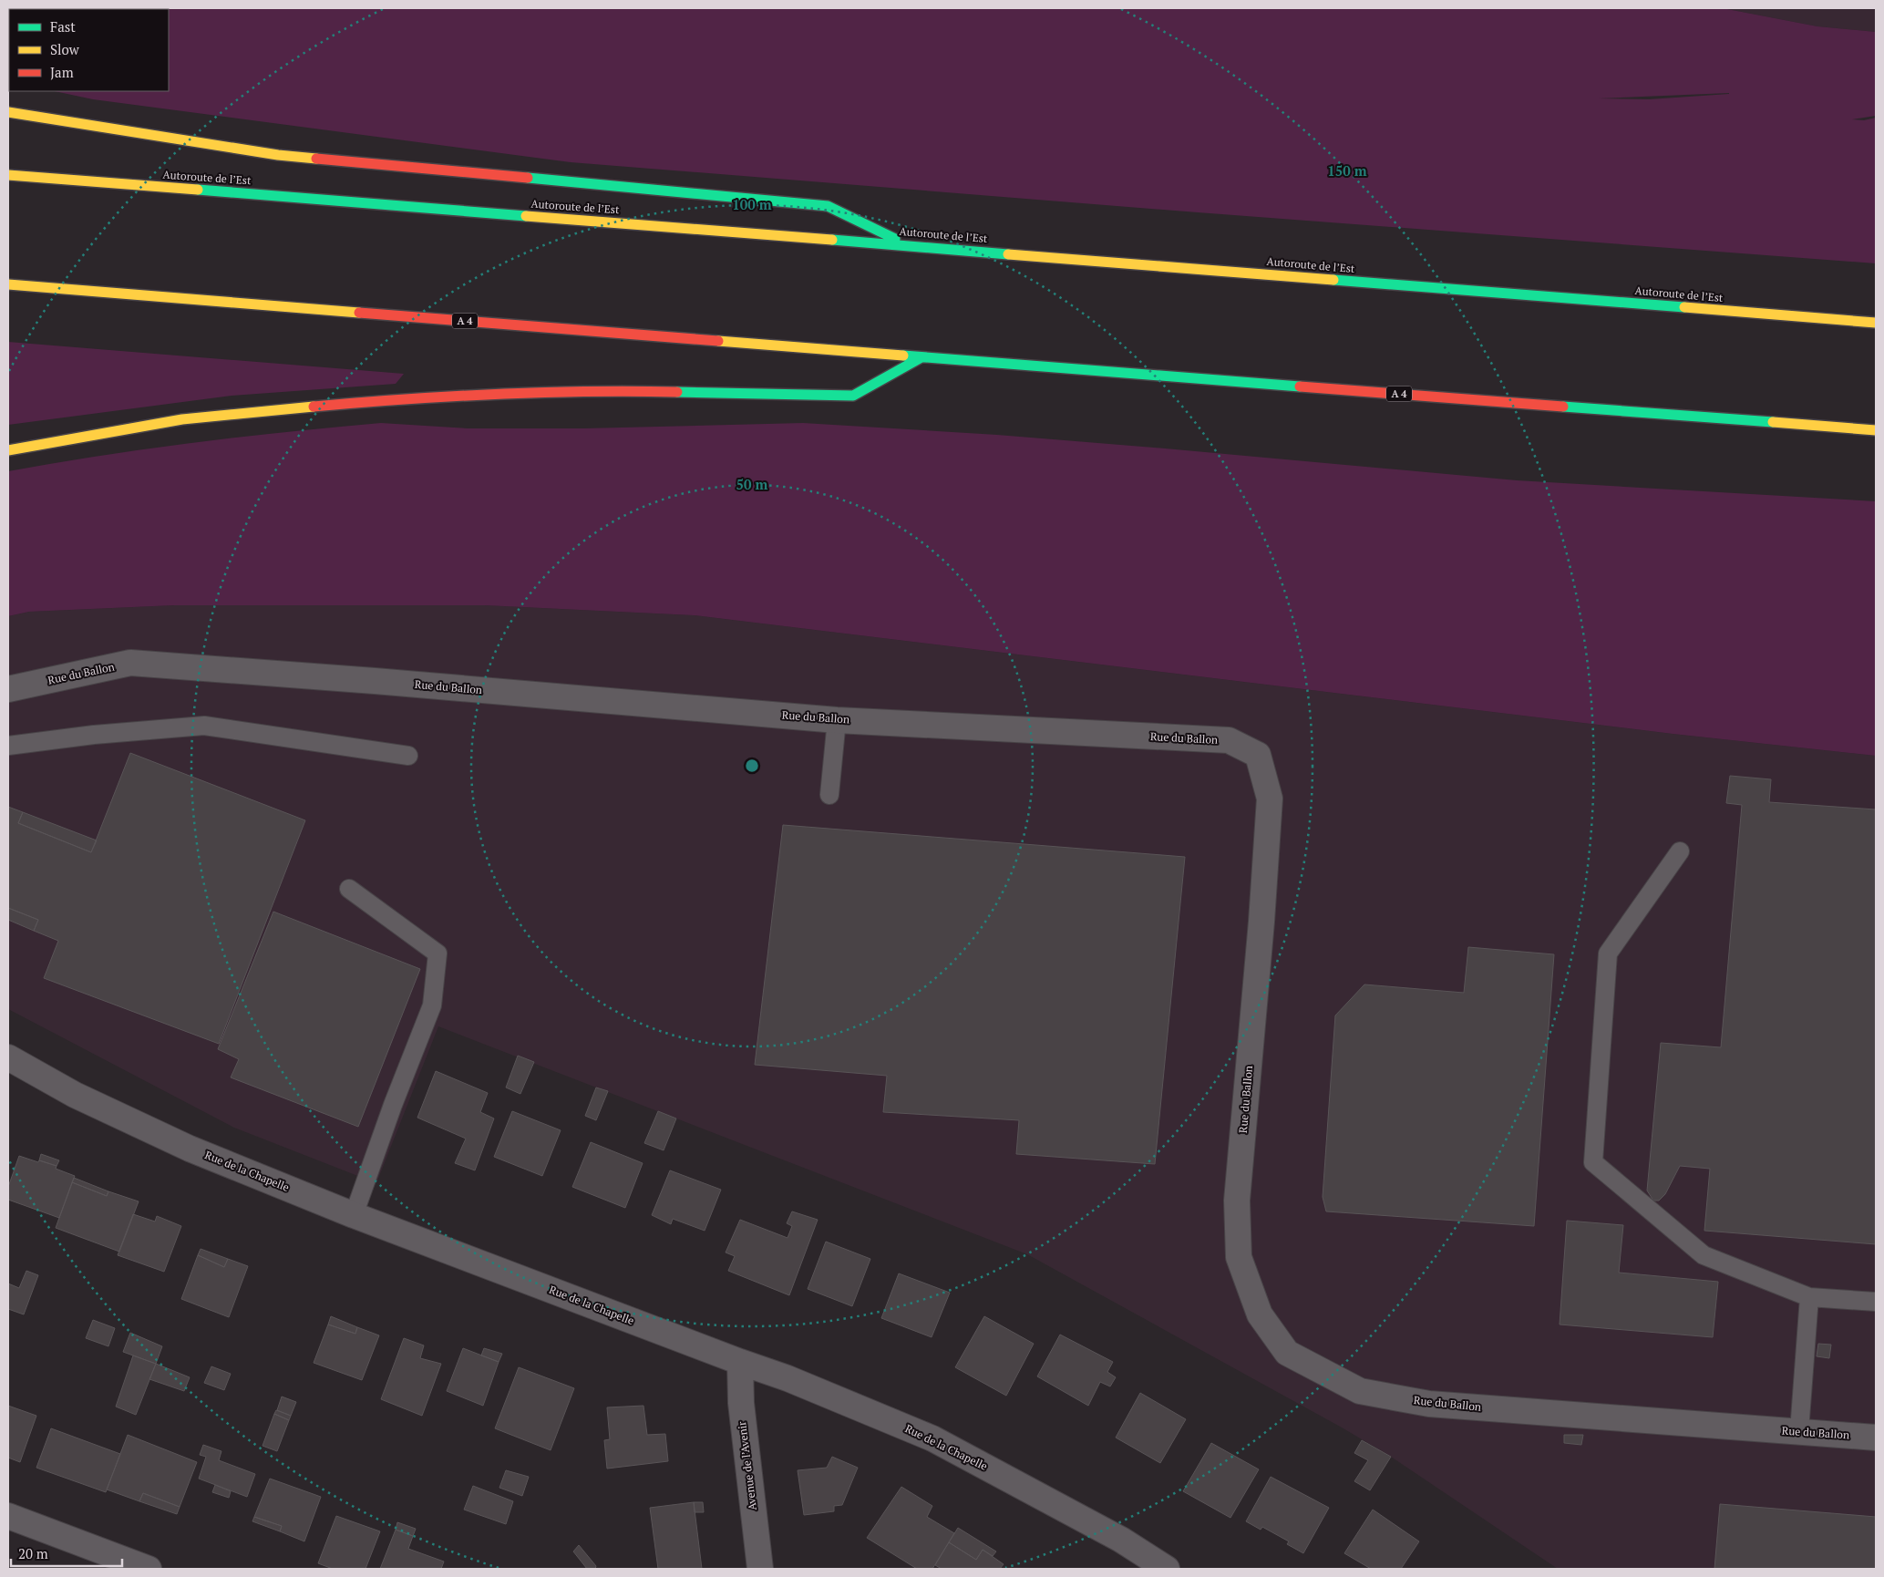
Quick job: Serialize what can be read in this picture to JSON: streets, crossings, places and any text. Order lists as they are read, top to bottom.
{
  "streets": {
    "highway": ["Autoroute de l’Est", "A 4"],
    "street": ["Rue du Ballon", "Rue de la Chapelle", "Avenue de l’Avenir"]
  },
  "crossings": [
    ["Rue de la Chapelle", "Avenue de l’Avenir"]
  ],
  "legend": ["Fast", "Slow", "Jam"],
  "scale_bar": "20 m",
  "rings": ["150 m", "100 m", "50 m"]
}
